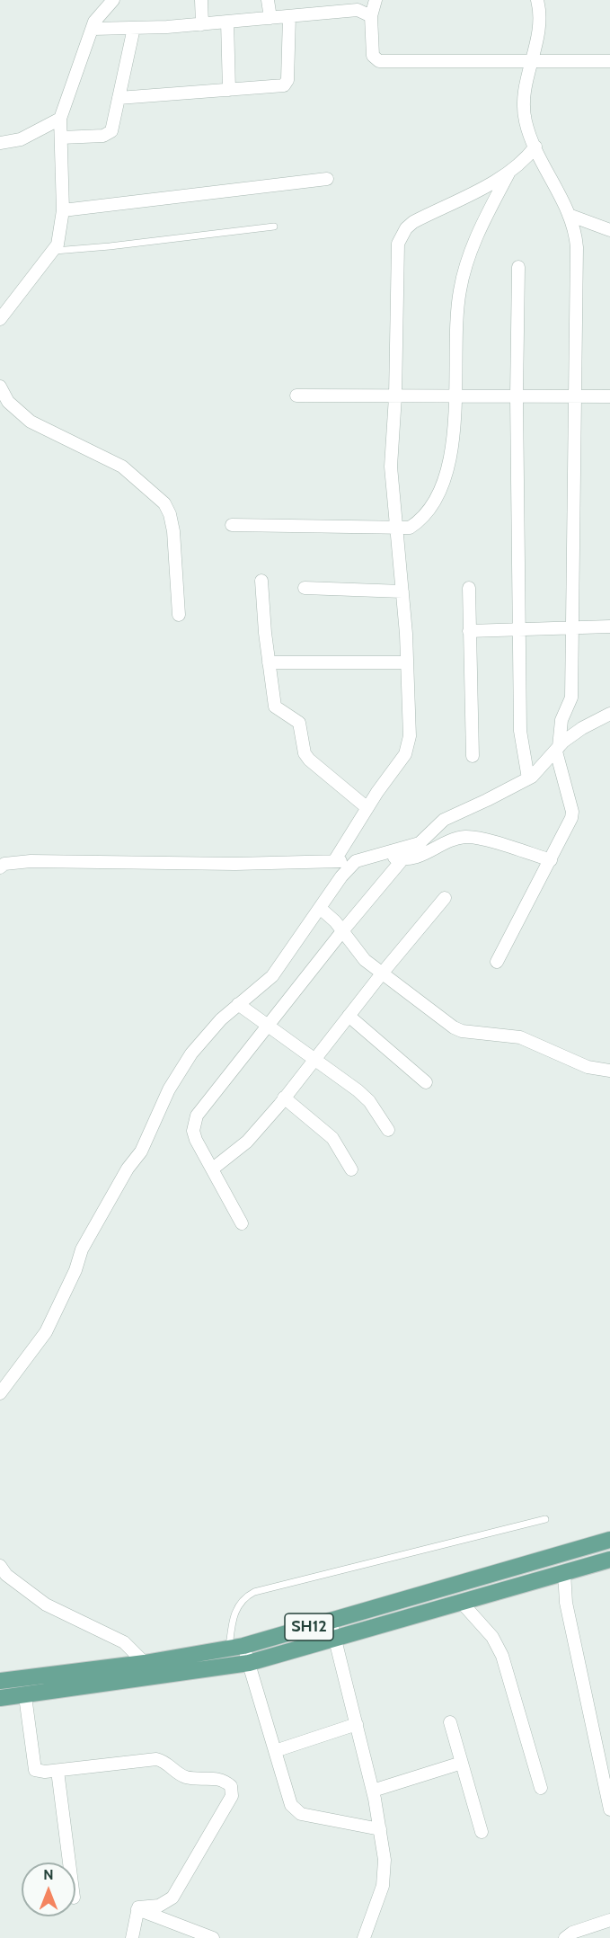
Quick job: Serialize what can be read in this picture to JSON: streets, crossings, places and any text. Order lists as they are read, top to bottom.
{
  "streets": {
    "main road": ["SH12"]
  },
  "north": "top"
}
